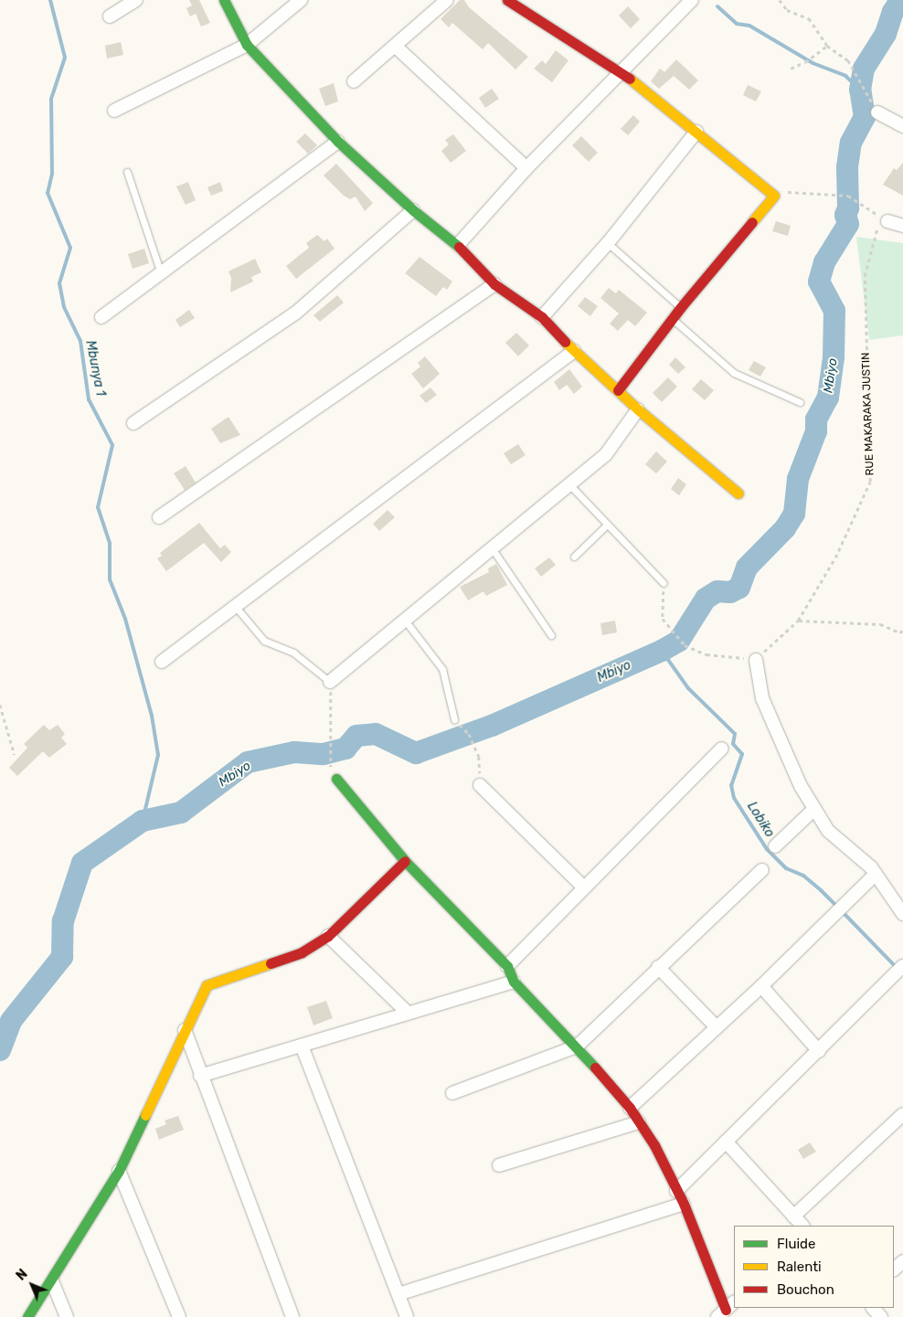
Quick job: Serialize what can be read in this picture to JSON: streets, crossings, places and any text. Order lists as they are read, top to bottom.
{
  "streets": {
    "path": ["RUE MAKARAKA JUSTIN"]
  },
  "water": ["Mbunya 1", "Mbiyo", "Lobiko"],
  "legend": ["Fluide", "Ralenti", "Bouchon"],
  "north": "top left"
}
